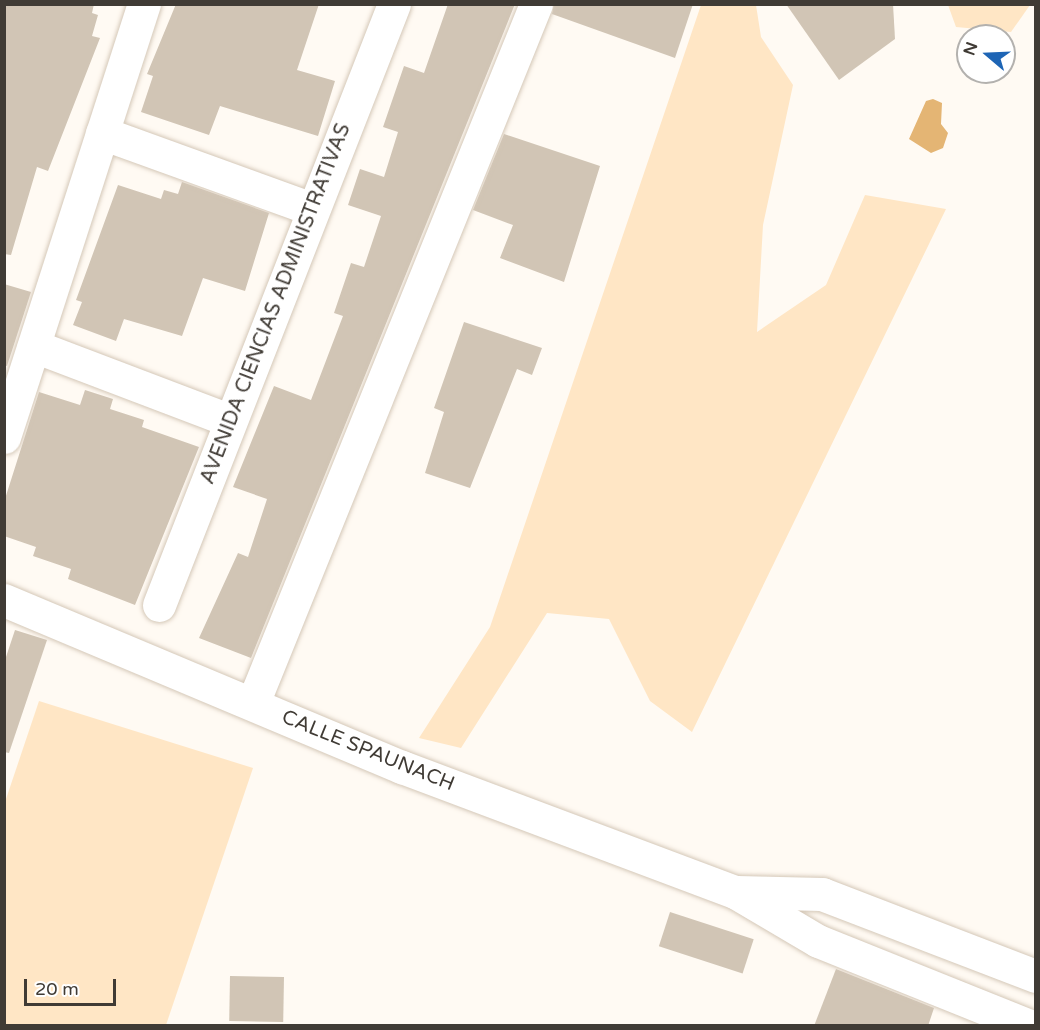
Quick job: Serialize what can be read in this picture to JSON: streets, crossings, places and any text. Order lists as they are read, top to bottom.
{
  "streets": {
    "street": ["AVENIDA CIENCIAS ADMINISTRATIVAS", "CALLE SPAUNACH"]
  },
  "scale_bar": "20 m",
  "north": "left"
}
